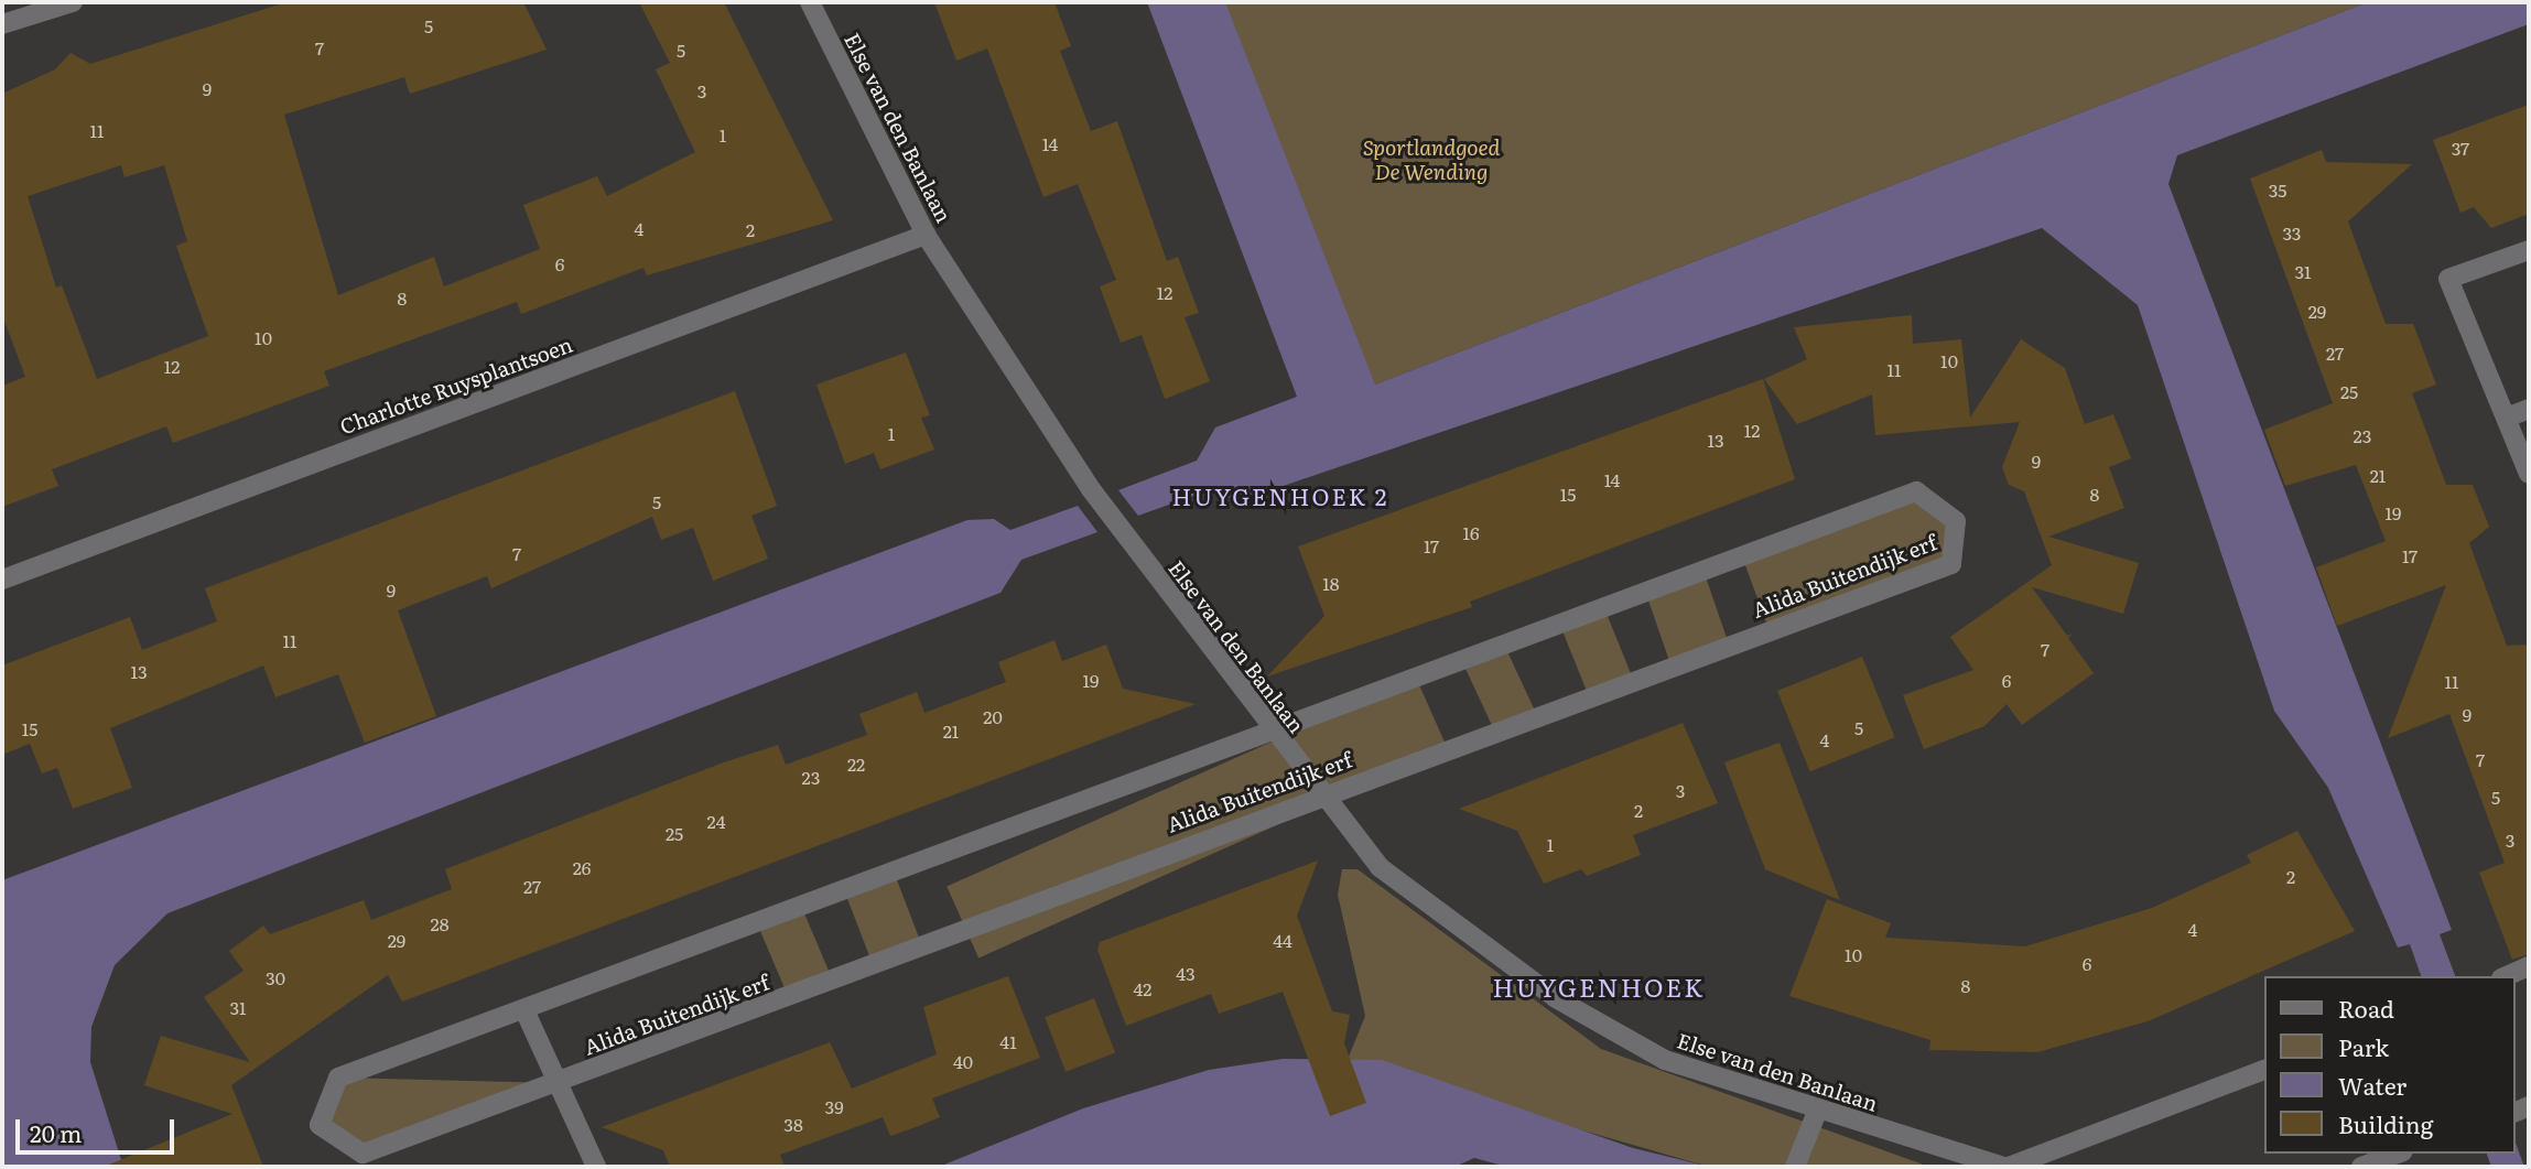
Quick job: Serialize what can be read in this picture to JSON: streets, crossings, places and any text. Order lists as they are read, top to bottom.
{
  "streets": {
    "street": ["Else van den Banlaan", "Charlotte Ruysplantsoen", "Alida Buitendijk erf"]
  },
  "crossings": [
    ["Else van den Banlaan", "Charlotte Ruysplantsoen"],
    ["Else van den Banlaan", "Alida Buitendijk erf"]
  ],
  "districts": ["HUYGENHOEK 2", "HUYGENHOEK"],
  "parks": ["Sportlandgoed De Wending"],
  "house_numbers": [
    "5",
    "7",
    "5",
    "9",
    "3",
    "11",
    "1",
    "14",
    "37",
    "35",
    "4",
    "2",
    "33",
    "6",
    "31",
    "12",
    "8",
    "29",
    "10",
    "27",
    "10",
    "12",
    "11",
    "25",
    "12",
    "1",
    "23",
    "13",
    "9",
    "21",
    "14",
    "15",
    "8",
    "5",
    "19",
    "16",
    "17",
    "7",
    "17",
    "18",
    "9",
    "11",
    "7",
    "13",
    "19",
    "6",
    "11",
    "9",
    "20",
    "5",
    "15",
    "21",
    "4",
    "7",
    "22",
    "23",
    "3",
    "5",
    "2",
    "24",
    "25",
    "3",
    "1",
    "26",
    "2",
    "27",
    "28",
    "4",
    "29",
    "44",
    "10",
    "6",
    "43",
    "30",
    "8",
    "42",
    "31",
    "41",
    "40",
    "39",
    "38"
  ],
  "legend": [
    "Road",
    "Park",
    "Water",
    "Building"
  ],
  "scale_bar": "20 m"
}
